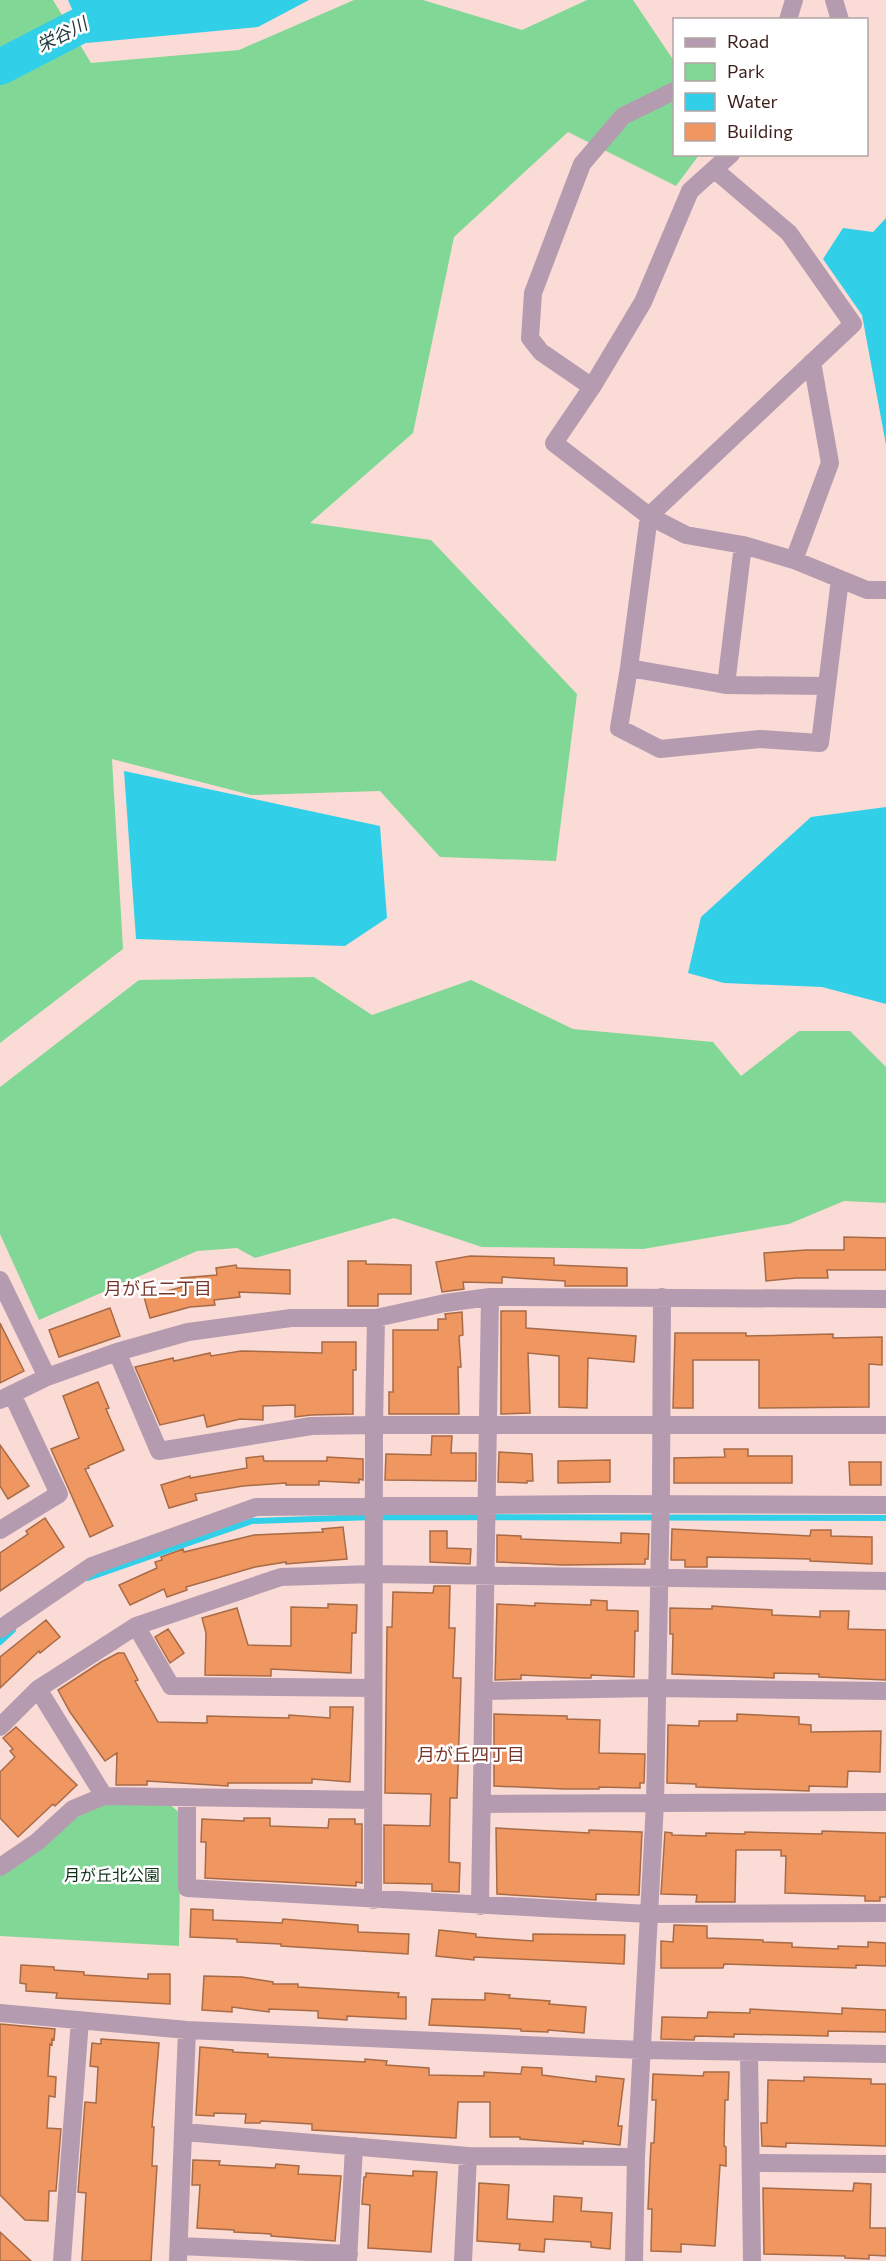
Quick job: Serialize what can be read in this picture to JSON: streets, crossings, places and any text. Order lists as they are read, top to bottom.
{
  "districts": ["月が丘二丁目", "月が丘四丁目"],
  "water": ["栄谷川"],
  "parks": ["月が丘北公園"],
  "legend": [
    "Road",
    "Park",
    "Water",
    "Building"
  ]
}
